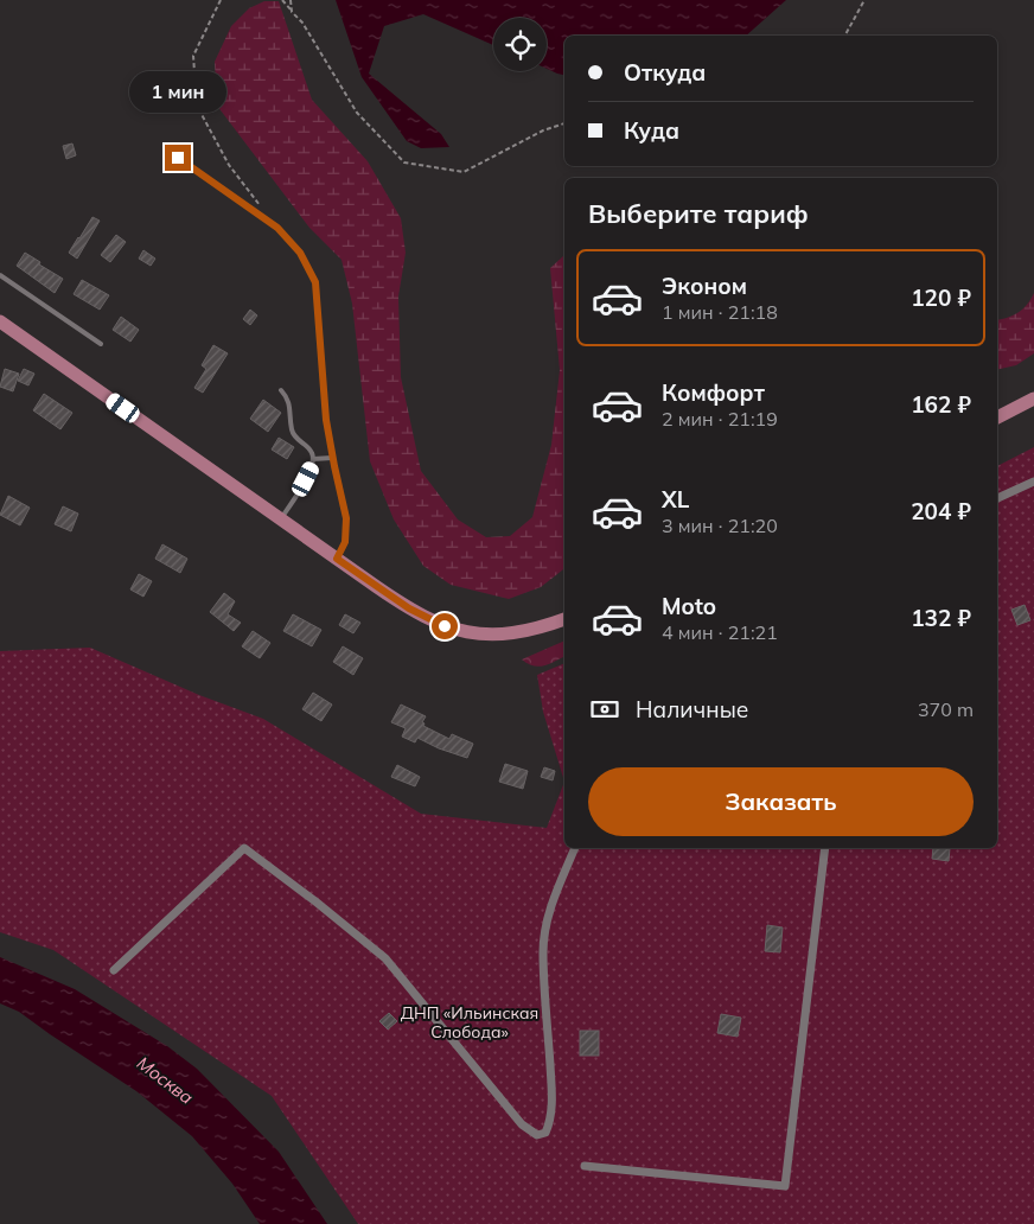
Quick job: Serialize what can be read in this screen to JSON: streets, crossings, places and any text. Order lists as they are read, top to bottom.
{
  "water": ["Москва"],
  "parks": ["ДНП «Ильинская Слобода»"],
  "page": {
    "banner": ["Откуда", "Куда"],
    "bubble": "1 мин",
    "heading": "Выберите тариф",
    "list": [
      {
        "name": "Эконом",
        "note": "1 мин · 21:18",
        "value": "120 ₽"
      },
      {
        "name": "Комфорт",
        "note": "2 мин · 21:19",
        "value": "162 ₽"
      },
      {
        "name": "XL",
        "note": "3 мин · 21:20",
        "value": "204 ₽"
      },
      {
        "name": "Moto",
        "note": "4 мин · 21:21",
        "value": "132 ₽"
      }
    ],
    "pay": ["Наличные", "370 m"],
    "buttons": "Заказать"
  }
}
